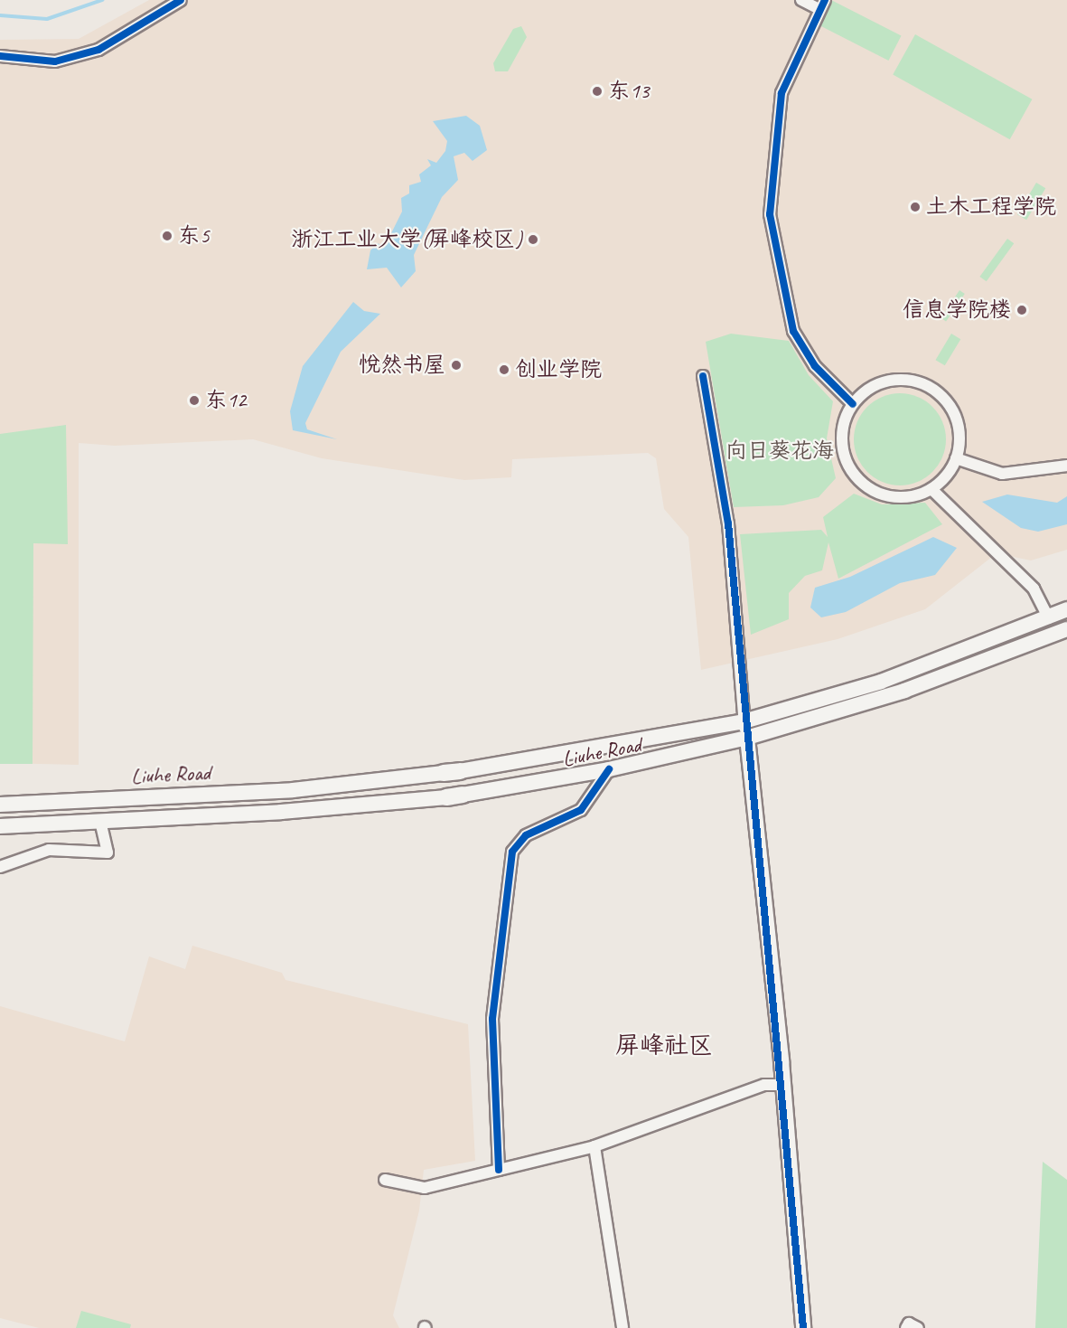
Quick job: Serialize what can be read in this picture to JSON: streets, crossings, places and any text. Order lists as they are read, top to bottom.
{
  "streets": {
    "main road": ["Liuhe Road"]
  },
  "districts": ["屏峰社区"],
  "parks": ["向日葵花海"],
  "places": [
    "东13",
    "土木工程学院",
    "东5",
    "浙江工业大学(屏峰校区)",
    "信息学院楼",
    "悦然书屋",
    "创业学院",
    "东12"
  ]
}
